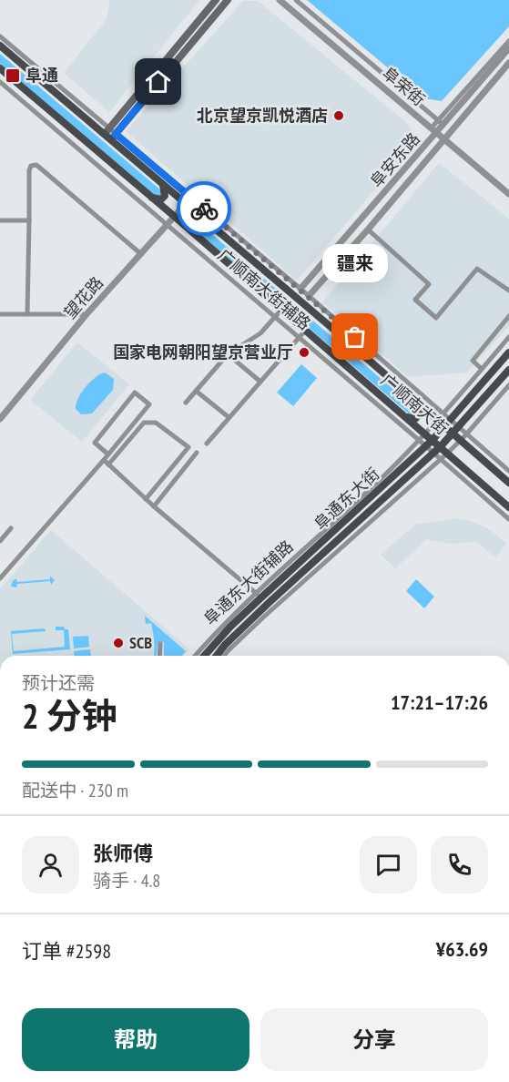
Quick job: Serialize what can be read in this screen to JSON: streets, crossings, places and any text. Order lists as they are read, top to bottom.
{
  "streets": {
    "main road": ["广顺南大街", "阜通东大街"],
    "street": [
      "阜荣街",
      "阜安东路",
      "广顺南大街辅路",
      "望花路",
      "阜通东大街辅路"
    ]
  },
  "crossings": [
    ["阜荣街", "阜安东路"],
    ["阜安东路", "广顺南大街辅路"],
    ["广顺南大街辅路", "望花路"],
    ["广顺南大街辅路", "广顺南大街"],
    ["广顺南大街辅路", "阜通东大街"],
    ["广顺南大街辅路", "阜通东大街辅路"],
    ["望花路", "广顺南大街"],
    ["广顺南大街", "阜通东大街"],
    ["广顺南大街", "阜通东大街辅路"],
    ["阜通东大街", "阜通东大街辅路"]
  ],
  "places": {
    "transit": ["阜通"],
    "other": [
      "北京望京凯悦酒店",
      "疆来",
      "国家电网朝阳望京营业厅",
      "SCB"
    ]
  },
  "page": {
    "bubble": "疆来",
    "heading": ["2 分钟", "预计还需", "17:21–17:26"],
    "panel": [
      "张师傅",
      "骑手 · 4.8",
      "订单 #2598",
      "¥63.69"
    ],
    "bar": "配送中 · 230 m",
    "buttons": ["帮助", "分享"]
  }
}
